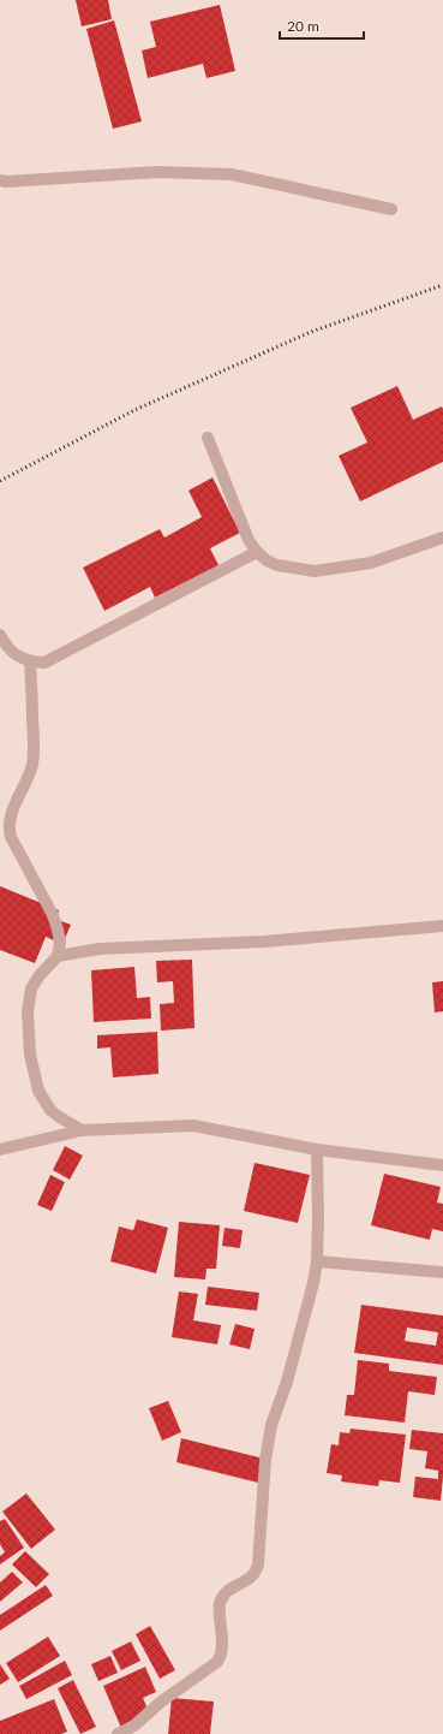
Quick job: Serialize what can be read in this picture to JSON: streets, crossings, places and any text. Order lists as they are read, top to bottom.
{
  "scale_bar": "20 m"
}
